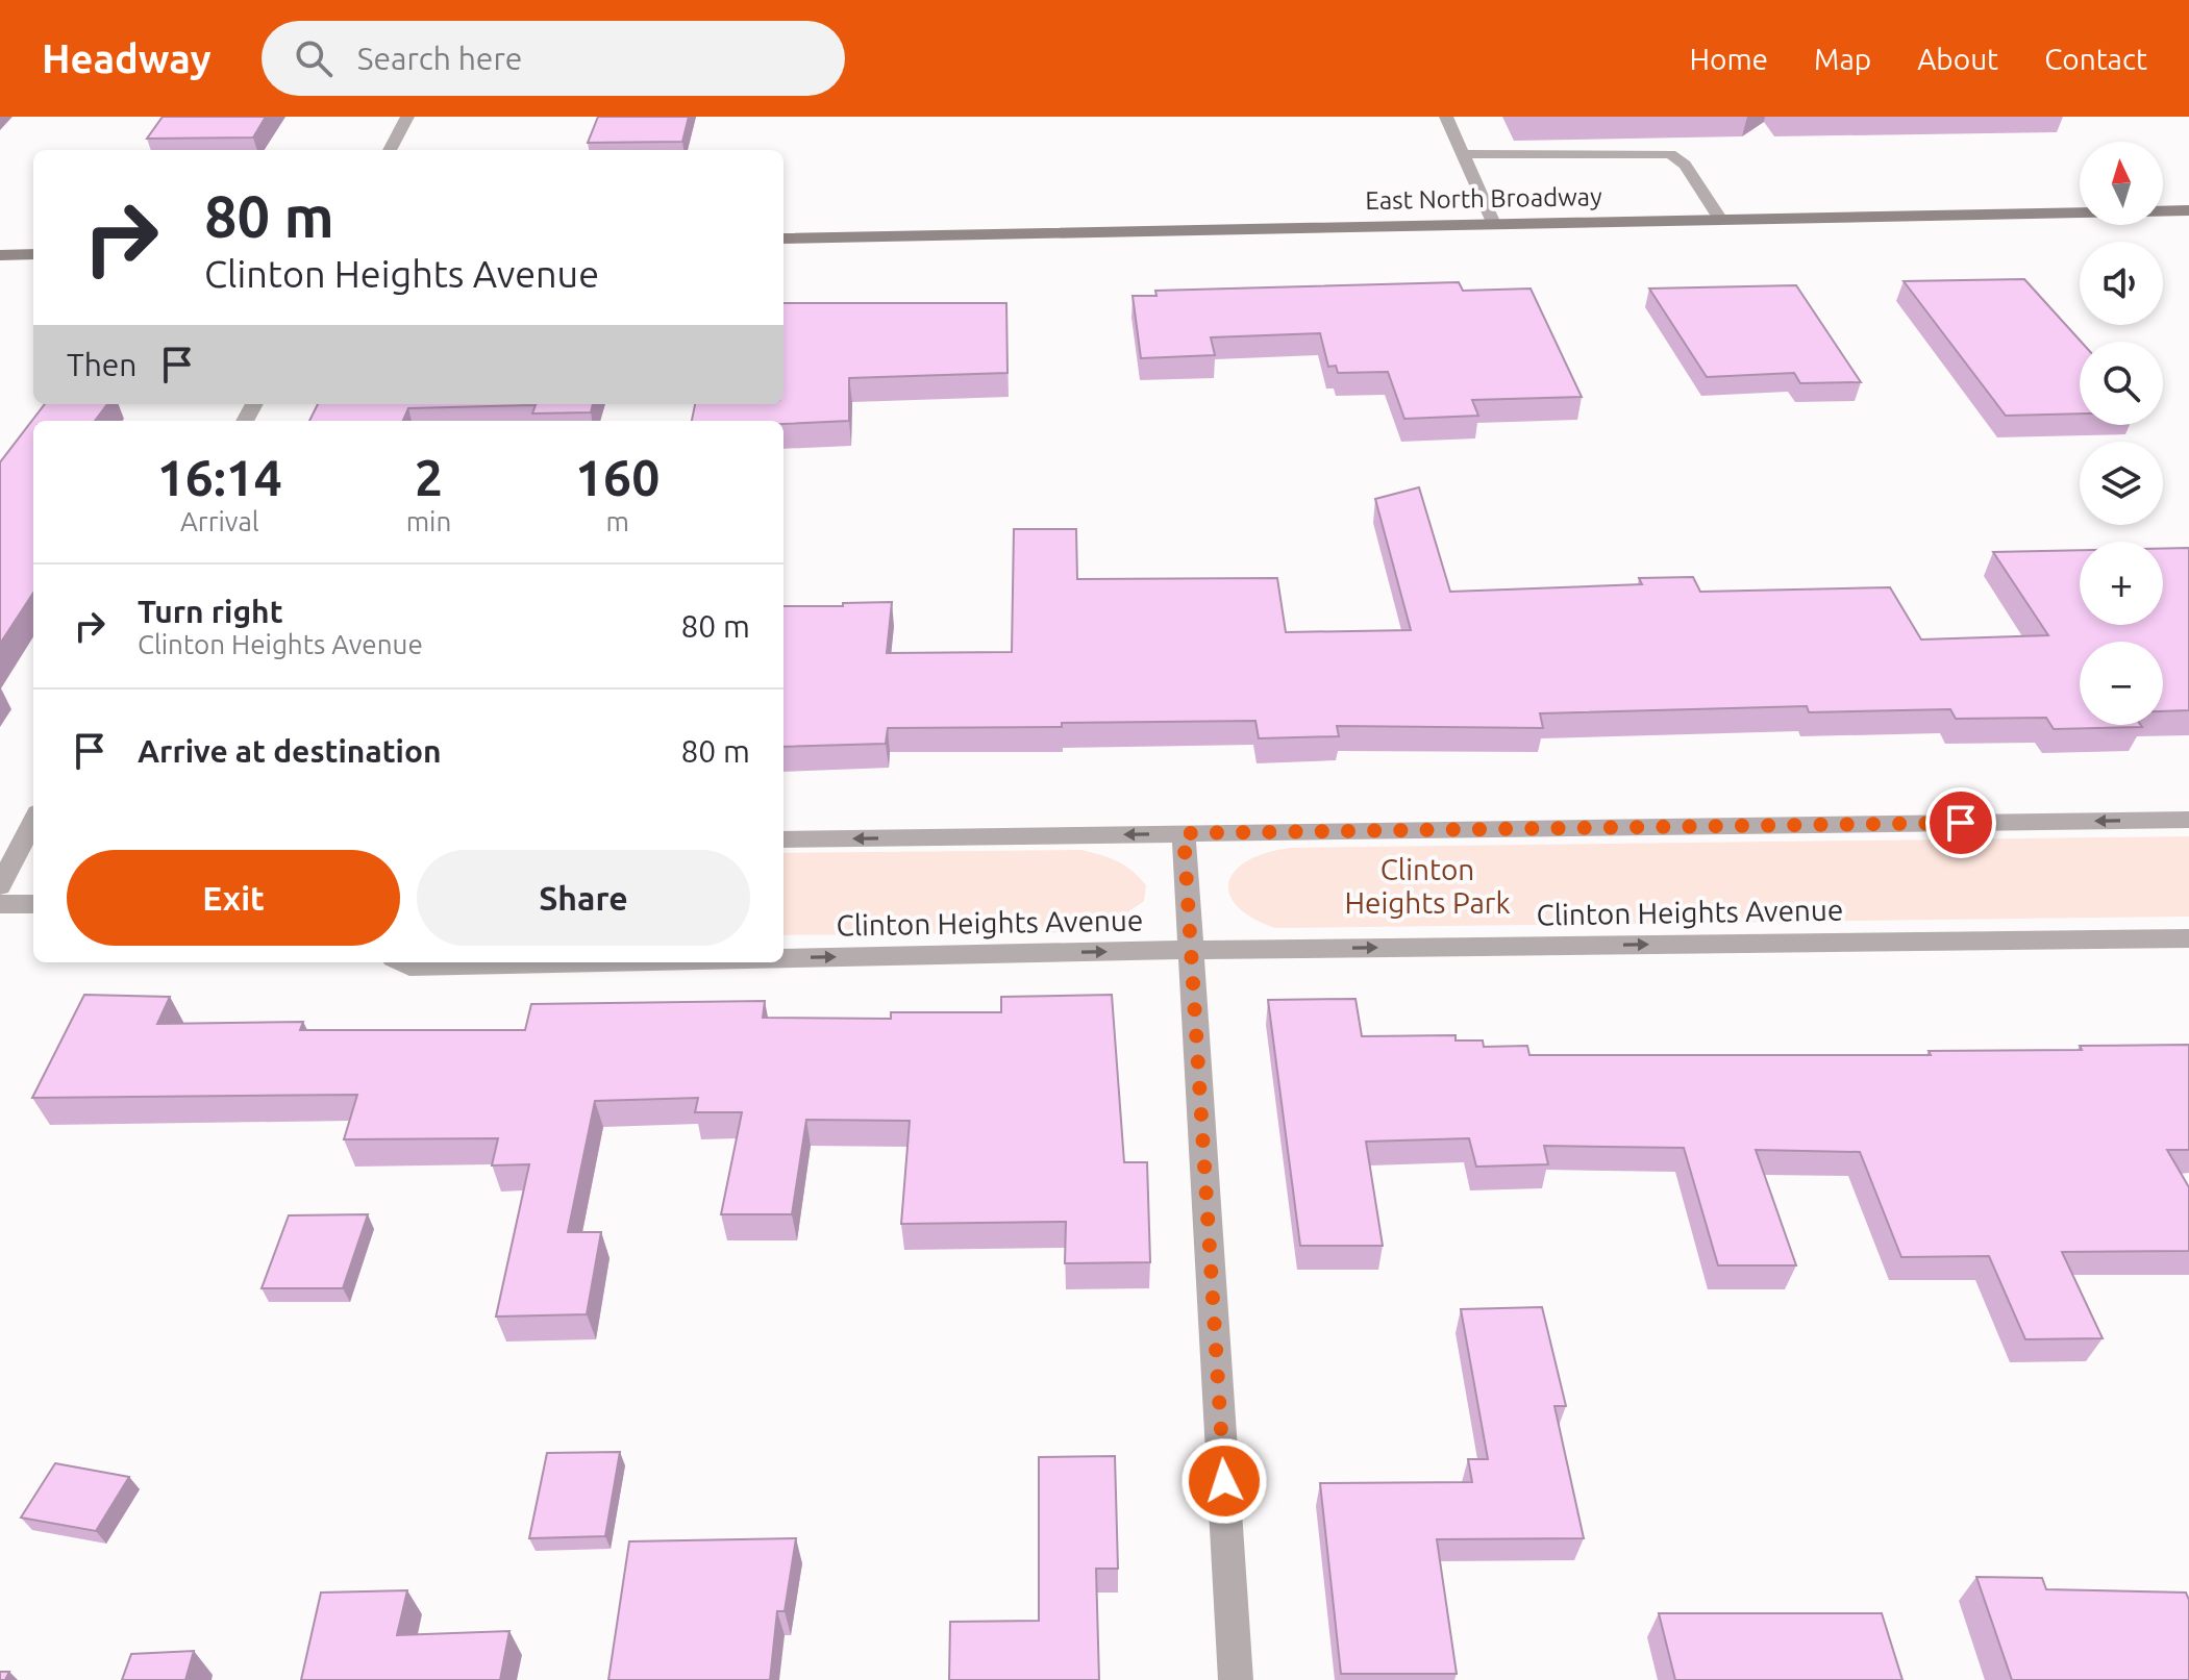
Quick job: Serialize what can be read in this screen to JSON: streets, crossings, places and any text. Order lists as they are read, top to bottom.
{
  "streets": {
    "main road": ["East North Broadway"],
    "street": ["Clinton Heights Avenue"]
  },
  "parks": ["Clinton Heights Park"],
  "north": "top",
  "page": {
    "header": "Headway",
    "search": "Search here",
    "nav": [
      "Home",
      "Map",
      "About",
      "Contact"
    ],
    "map_buttons": ["+", "−"],
    "turn": ["80 m", "Clinton Heights Avenue"],
    "then": "Then",
    "eta": [
      "16:14",
      "Arrival",
      "2",
      "min",
      "160",
      "m"
    ],
    "list": [
      {
        "name": "Turn right",
        "note": "Clinton Heights Avenue",
        "value": "80 m"
      },
      {
        "name": "Arrive at destination",
        "value": "80 m"
      }
    ],
    "buttons": ["Exit", "Share"]
  }
}
